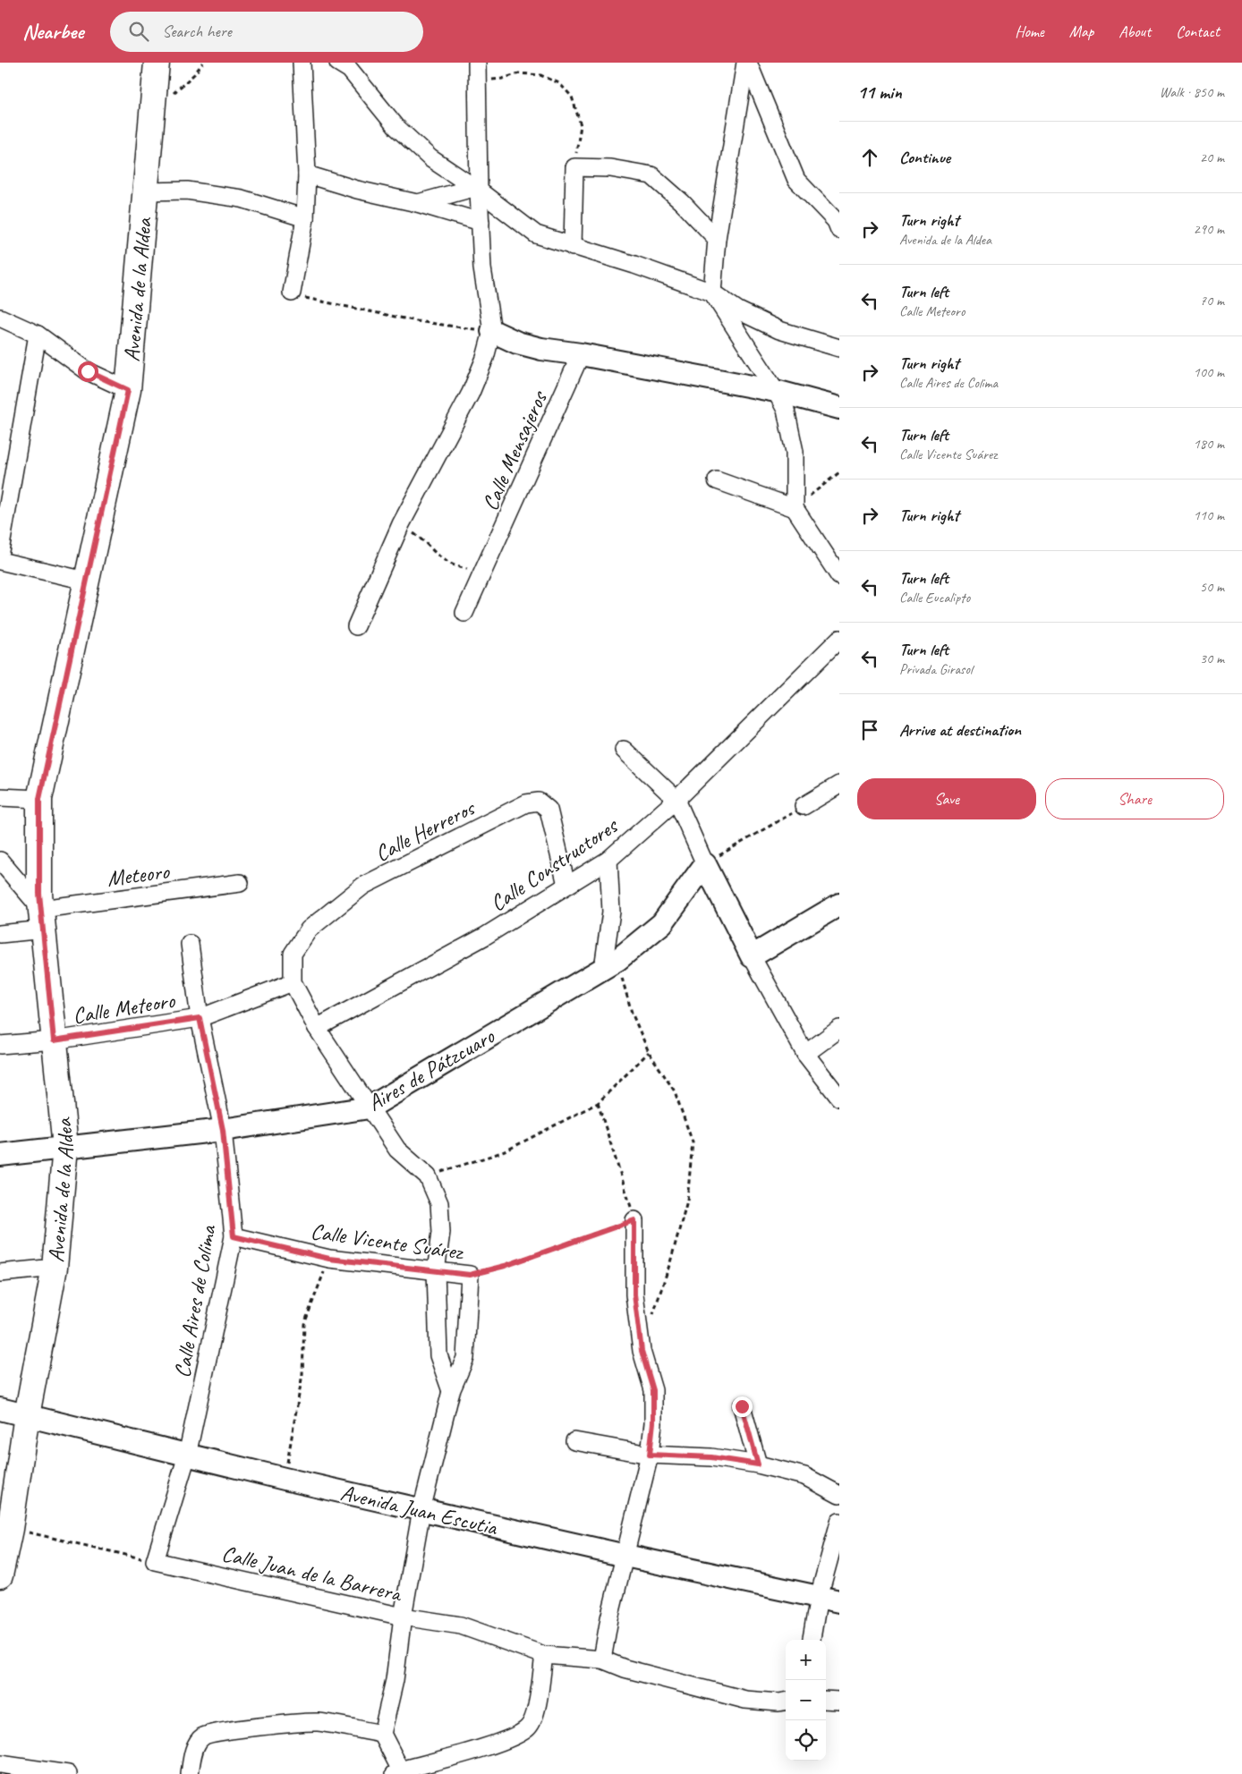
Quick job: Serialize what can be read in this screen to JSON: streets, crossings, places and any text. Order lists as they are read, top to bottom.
{
  "streets": {
    "main road": ["Avenida de la Aldea"],
    "street": [
      "Calle Mensajeros",
      "Calle Herreros",
      "Calle Constructores",
      "Meteoro",
      "Calle Meteoro",
      "Aires de Pátzcuaro",
      "Calle Vicente Suárez",
      "Calle Aires de Colima",
      "Avenida Juan Escutia",
      "Calle Juan de la Barrera"
    ]
  },
  "crossings": [
    ["Avenida de la Aldea", "Meteoro"],
    ["Avenida de la Aldea", "Calle Meteoro"],
    ["Avenida de la Aldea", "Aires de Pátzcuaro"],
    ["Avenida de la Aldea", "Avenida Juan Escutia"],
    ["Calle Herreros", "Calle Constructores"],
    ["Calle Herreros", "Calle Meteoro"],
    ["Calle Meteoro", "Calle Aires de Colima"],
    ["Aires de Pátzcuaro", "Calle Aires de Colima"],
    ["Calle Vicente Suárez", "Calle Aires de Colima"],
    ["Calle Aires de Colima", "Avenida Juan Escutia"],
    ["Calle Aires de Colima", "Calle Juan de la Barrera"]
  ],
  "page": {
    "header": "Nearbee",
    "search": "Search here",
    "nav": [
      "Home",
      "Map",
      "About",
      "Contact"
    ],
    "heading": ["11 min", "Walk · 850 m"],
    "list": [
      ["Continue", "20 m"],
      ["Turn right", "Avenida de la Aldea", "290 m"],
      ["Turn left", "Calle Meteoro", "70 m"],
      ["Turn right", "Calle Aires de Colima", "100 m"],
      ["Turn left", "Calle Vicente Suárez", "180 m"],
      ["Turn right", "110 m"],
      ["Turn left", "Calle Eucalipto", "50 m"],
      ["Turn left", "Privada Girasol", "30 m"],
      "Arrive at destination"
    ],
    "buttons": ["Save", "Share"],
    "map_buttons": ["+", "−"]
  }
}
